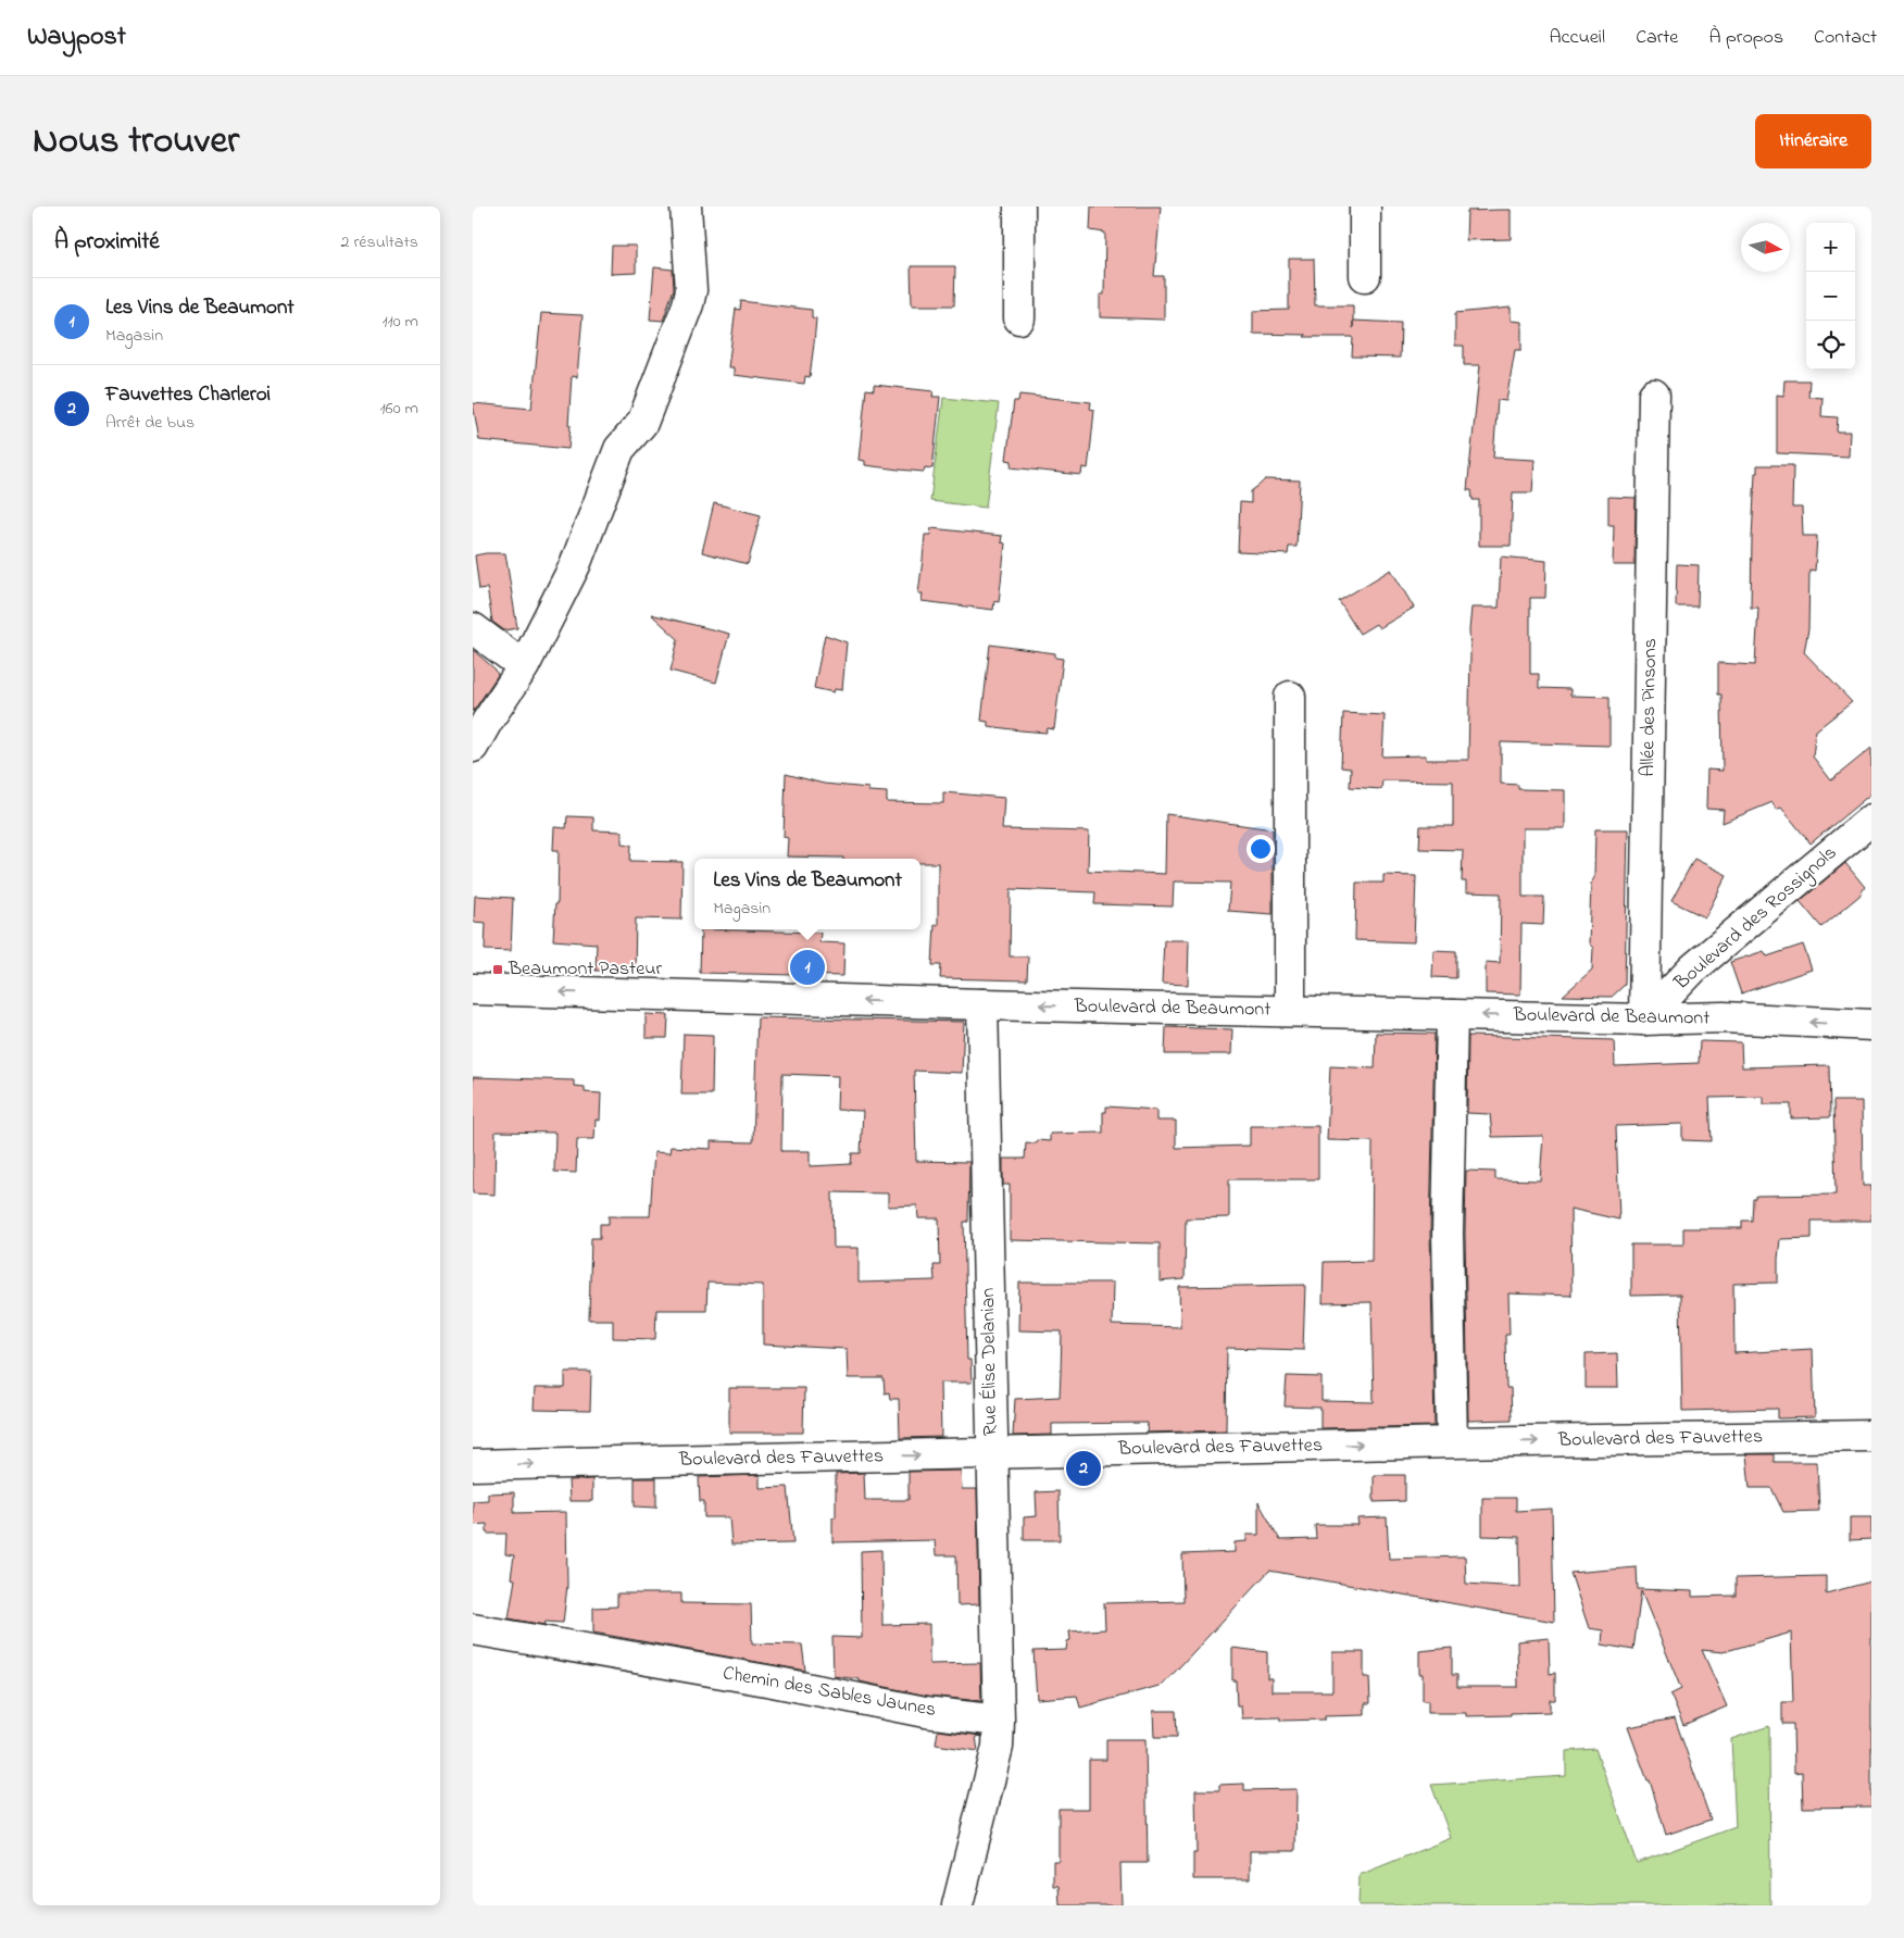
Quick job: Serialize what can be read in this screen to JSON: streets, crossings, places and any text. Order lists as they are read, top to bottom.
{
  "streets": {
    "street": [
      "Allée des Pinsons",
      "Boulevard des Rossignols",
      "Boulevard de Beaumont",
      "Rue Élise Delanian",
      "Boulevard des Fauvettes",
      "Chemin des Sables Jaunes"
    ]
  },
  "crossings": [
    ["Allée des Pinsons", "Boulevard des Rossignols"],
    ["Allée des Pinsons", "Boulevard de Beaumont"],
    ["Boulevard des Rossignols", "Boulevard de Beaumont"],
    ["Boulevard de Beaumont", "Rue Élise Delanian"],
    ["Rue Élise Delanian", "Boulevard des Fauvettes"],
    ["Rue Élise Delanian", "Chemin des Sables Jaunes"]
  ],
  "one_way": ["Boulevard de Beaumont", "Boulevard des Fauvettes"],
  "places": {
    "transit": ["Beaumont Pasteur"]
  },
  "north": "right",
  "page": {
    "header": "Waypost",
    "nav": [
      "Accueil",
      "Carte",
      "À propos",
      "Contact"
    ],
    "title": "Nous trouver",
    "buttons": "Itinéraire",
    "heading": ["À proximité", "2 résultats"],
    "map_buttons": ["+", "−"],
    "list": [
      {
        "mark": "1",
        "name": "Les Vins de Beaumont",
        "note": "Magasin",
        "value": "110 m"
      },
      {
        "mark": "2",
        "name": "Fauvettes Charleroi",
        "note": "Arrêt de bus",
        "value": "160 m"
      }
    ],
    "popup": ["Les Vins de Beaumont", "Magasin"],
    "pins": ["1", "2"]
  }
}
